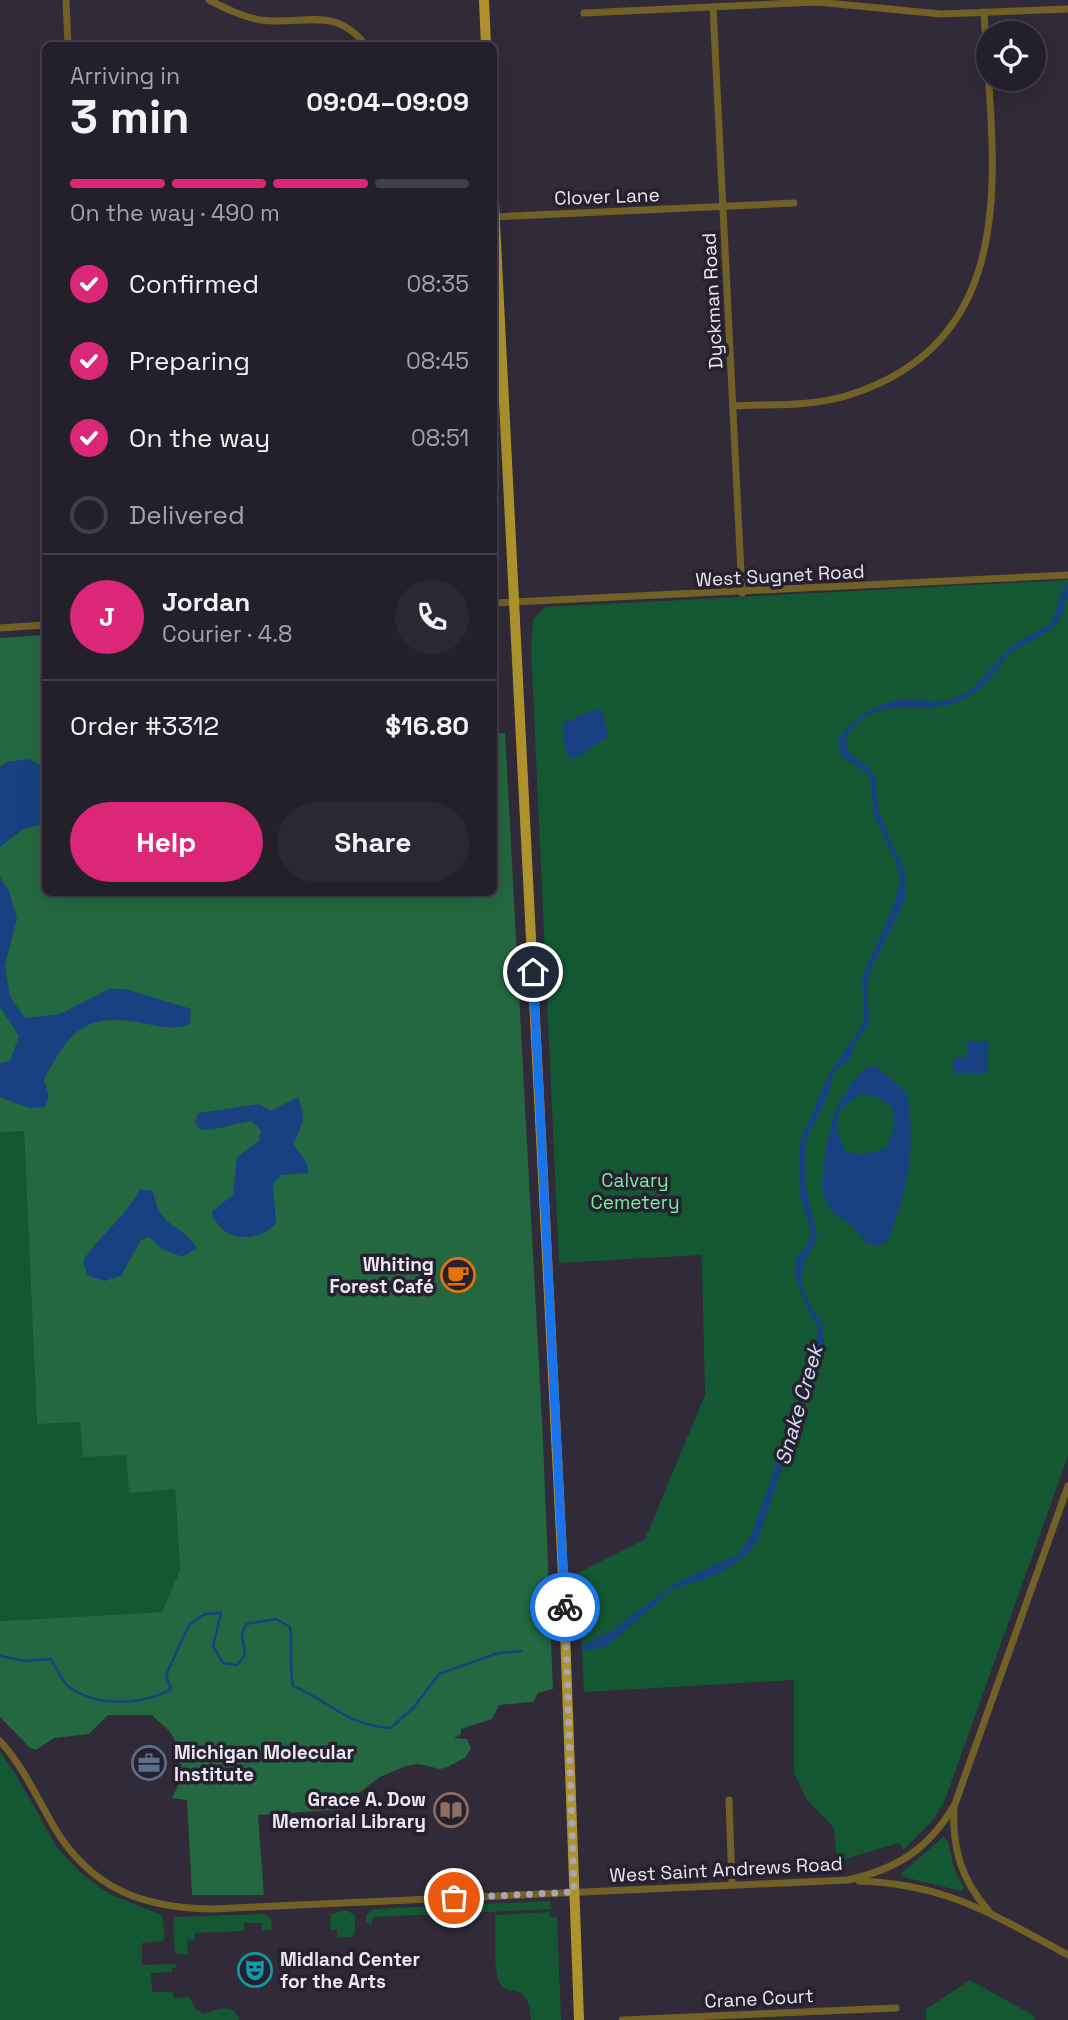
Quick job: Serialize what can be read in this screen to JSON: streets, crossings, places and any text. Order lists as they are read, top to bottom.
{
  "streets": {
    "street": [
      "Clover Lane",
      "Dyckman Road",
      "West Sugnet Road",
      "West Saint Andrews Road",
      "Crane Court"
    ]
  },
  "crossings": [
    ["Clover Lane", "Dyckman Road"],
    ["Dyckman Road", "West Sugnet Road"]
  ],
  "water": ["Snake Creek"],
  "parks": ["Calvary Cemetery"],
  "places": {
    "cafe": ["Whiting Forest Café"],
    "office": ["Michigan Molecular Institute"],
    "library": ["Grace A. Dow Memorial Library"],
    "theatre": ["Midland Center for the Arts"]
  },
  "page": {
    "heading": ["3 min", "Arriving in", "09:04–09:09"],
    "panel": [
      "Jordan",
      "Courier · 4.8",
      "Order #3312",
      "$16.80"
    ],
    "bar": "On the way · 490 m",
    "list": [
      ["Confirmed", "08:35"],
      ["Preparing", "08:45"],
      ["On the way", "08:51"],
      "Delivered"
    ],
    "round": "J",
    "buttons": ["Help", "Share"]
  }
}
